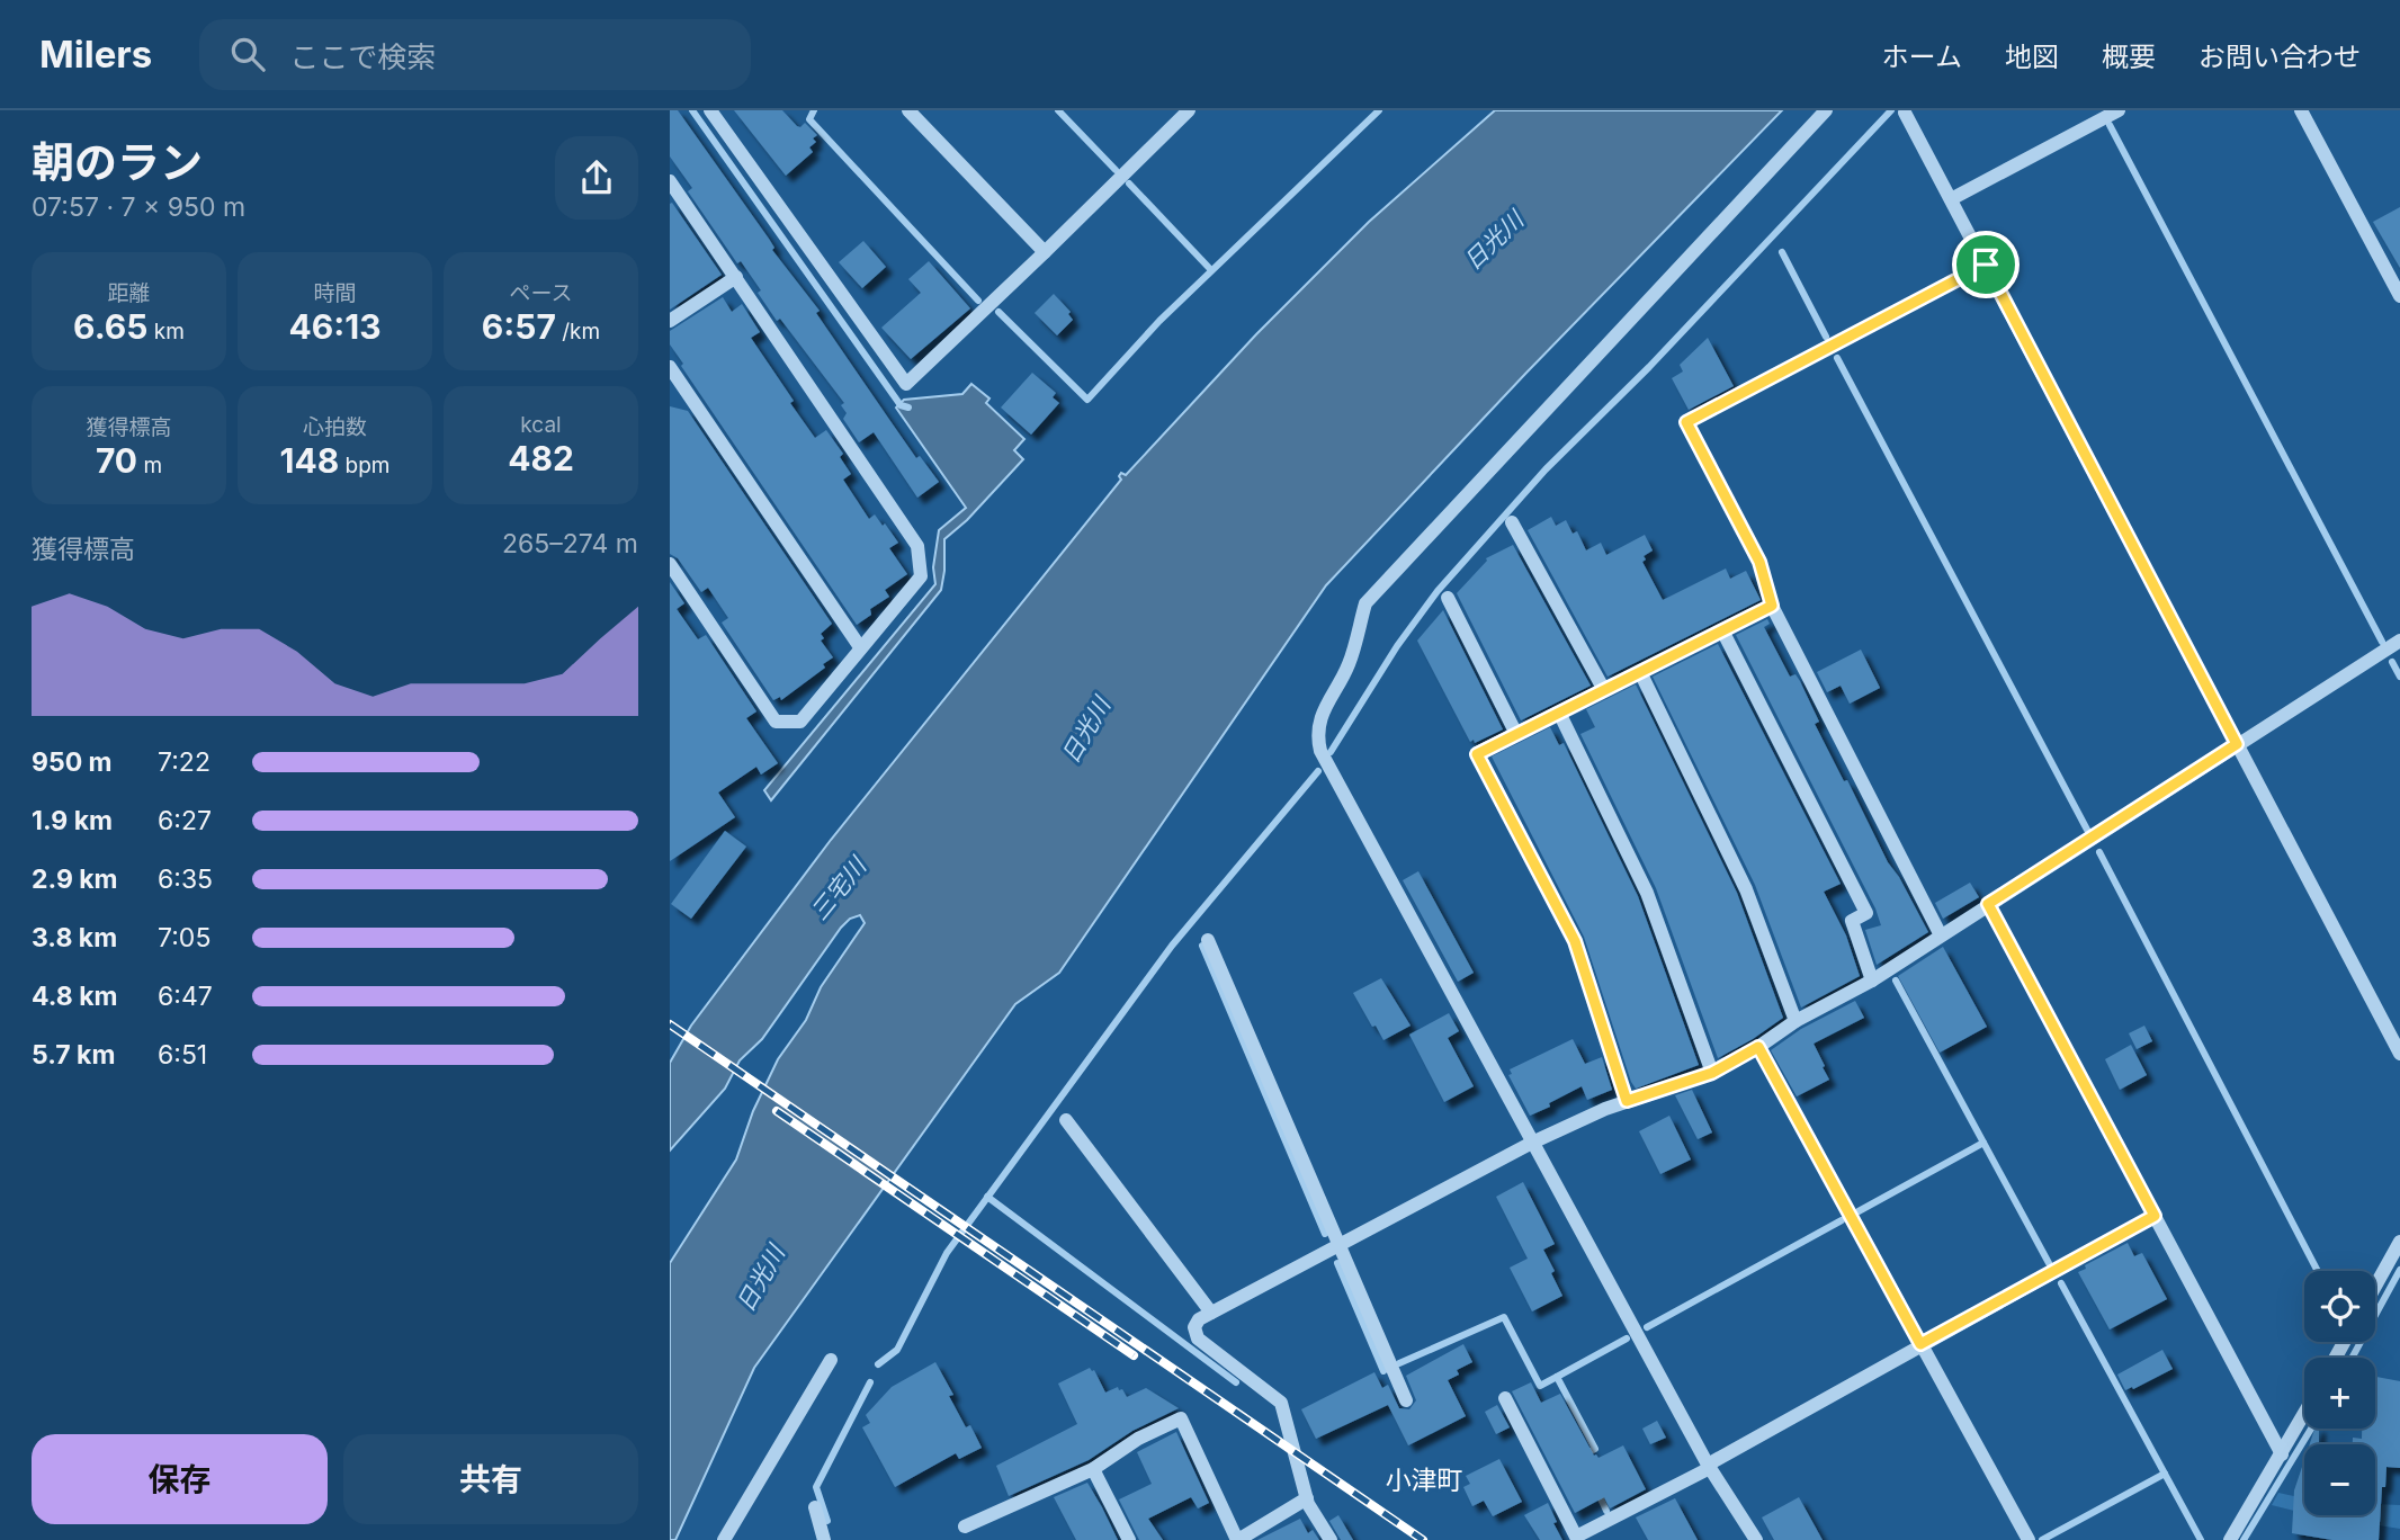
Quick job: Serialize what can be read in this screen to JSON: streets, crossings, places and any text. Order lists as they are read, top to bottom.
{
  "districts": ["小津町"],
  "water": ["日光川", "三宅川"],
  "page": {
    "header": "Milers",
    "search": "ここで検索",
    "nav": [
      "ホーム",
      "地図",
      "概要",
      "お問い合わせ"
    ],
    "heading": ["朝のラン", "07:57 · 7 × 950 m"],
    "stats": [
      ["距離", "6.65 km"],
      ["時間", "46:13"],
      ["ペース", "6:57 /km"],
      ["獲得標高", "70 m"],
      ["心拍数", "148 bpm"],
      ["kcal", "482"]
    ],
    "chart": ["獲得標高", "265–274 m"],
    "list": [
      {
        "name": "950 m",
        "note": "7:22"
      },
      {
        "name": "1.9 km",
        "note": "6:27"
      },
      {
        "name": "2.9 km",
        "note": "6:35"
      },
      {
        "name": "3.8 km",
        "note": "7:05"
      },
      {
        "name": "4.8 km",
        "note": "6:47"
      },
      {
        "name": "5.7 km",
        "note": "6:51"
      }
    ],
    "map_buttons": ["+", "−"],
    "buttons": ["保存", "共有"]
  }
}
